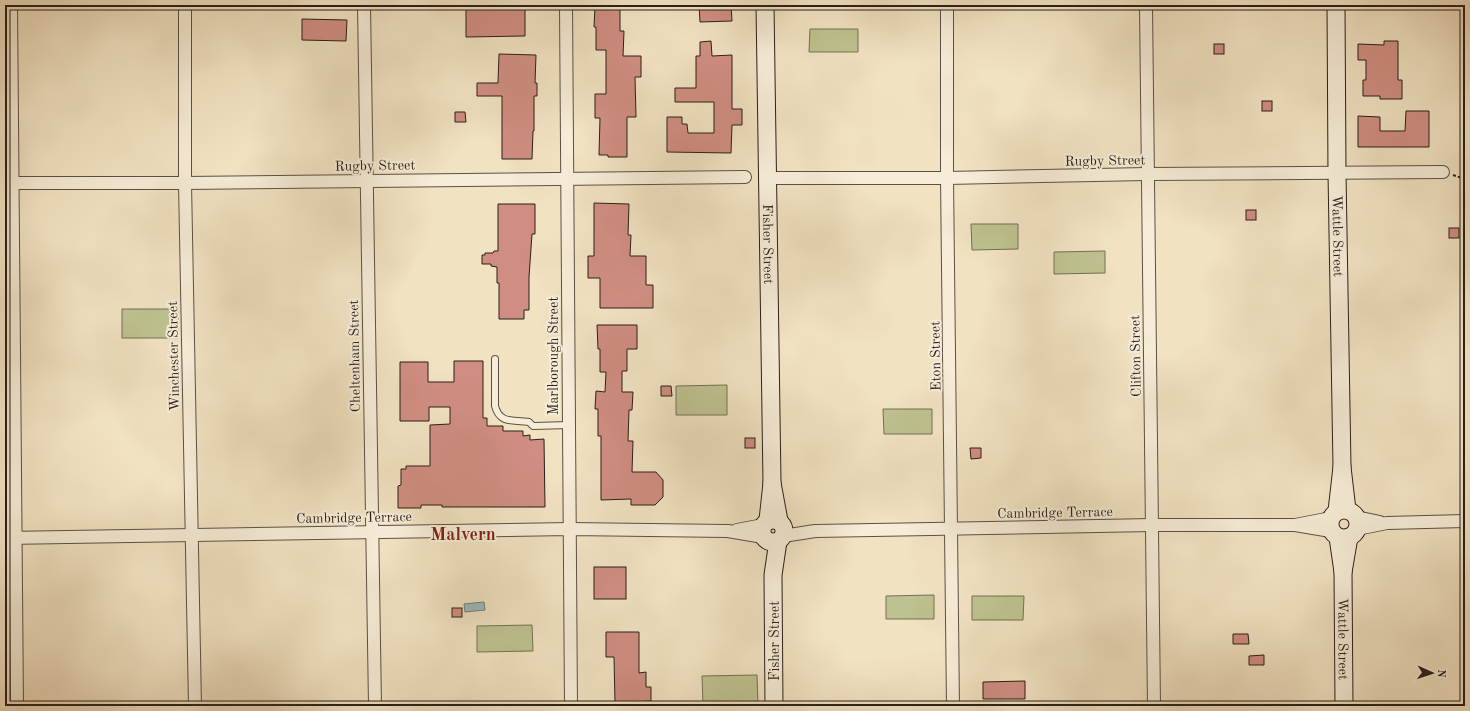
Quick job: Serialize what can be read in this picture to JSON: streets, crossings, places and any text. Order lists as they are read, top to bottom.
{
  "streets": {
    "street": [
      "Rugby Street",
      "Wattle Street",
      "Fisher Street",
      "Winchester Street",
      "Cheltenham Street",
      "Marlborough Street",
      "Eton Street",
      "Clifton Street",
      "Cambridge Terrace"
    ]
  },
  "crossings": [
    ["Rugby Street", "Wattle Street"],
    ["Rugby Street", "Fisher Street"],
    ["Rugby Street", "Winchester Street"],
    ["Rugby Street", "Cheltenham Street"],
    ["Rugby Street", "Marlborough Street"],
    ["Rugby Street", "Eton Street"],
    ["Rugby Street", "Clifton Street"],
    ["Wattle Street", "Cambridge Terrace"],
    ["Fisher Street", "Cambridge Terrace"],
    ["Winchester Street", "Cambridge Terrace"],
    ["Cheltenham Street", "Cambridge Terrace"],
    ["Marlborough Street", "Cambridge Terrace"],
    ["Eton Street", "Cambridge Terrace"],
    ["Clifton Street", "Cambridge Terrace"]
  ],
  "districts": ["Malvern"],
  "north": "right"
}
